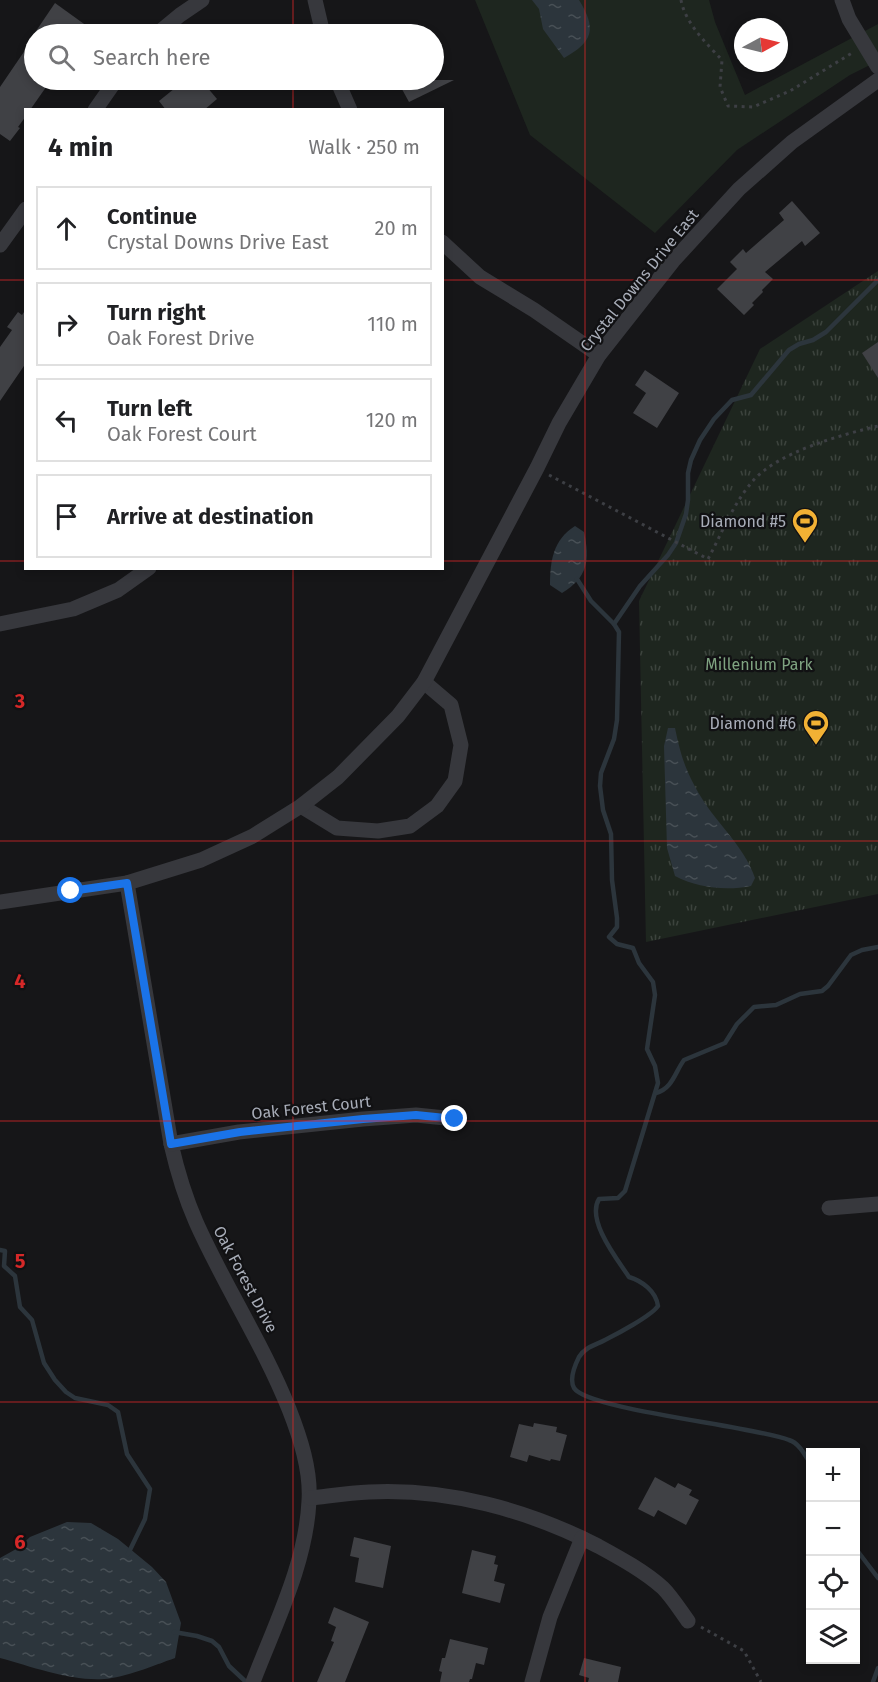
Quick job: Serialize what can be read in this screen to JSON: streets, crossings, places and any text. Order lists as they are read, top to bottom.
{
  "streets": {
    "street": ["Crystal Downs Drive East", "Oak Forest Court", "Oak Forest Drive"]
  },
  "crossings": [
    ["Crystal Downs Drive East", "Oak Forest Drive"],
    ["Oak Forest Court", "Oak Forest Drive"]
  ],
  "parks": ["Millenium Park"],
  "places": {
    "sports": ["Diamond #5", "Diamond #6"]
  },
  "north": "right",
  "page": {
    "search": "Search here",
    "heading": ["4 min", "Walk · 250 m"],
    "list": [
      ["Continue", "Crystal Downs Drive East", "20 m"],
      ["Turn right", "Oak Forest Drive", "110 m"],
      ["Turn left", "Oak Forest Court", "120 m"],
      "Arrive at destination"
    ],
    "map_buttons": ["+", "−"]
  },
  "grid": {
    "rows": [
      "3",
      "4",
      "5",
      "6"
    ]
  }
}
